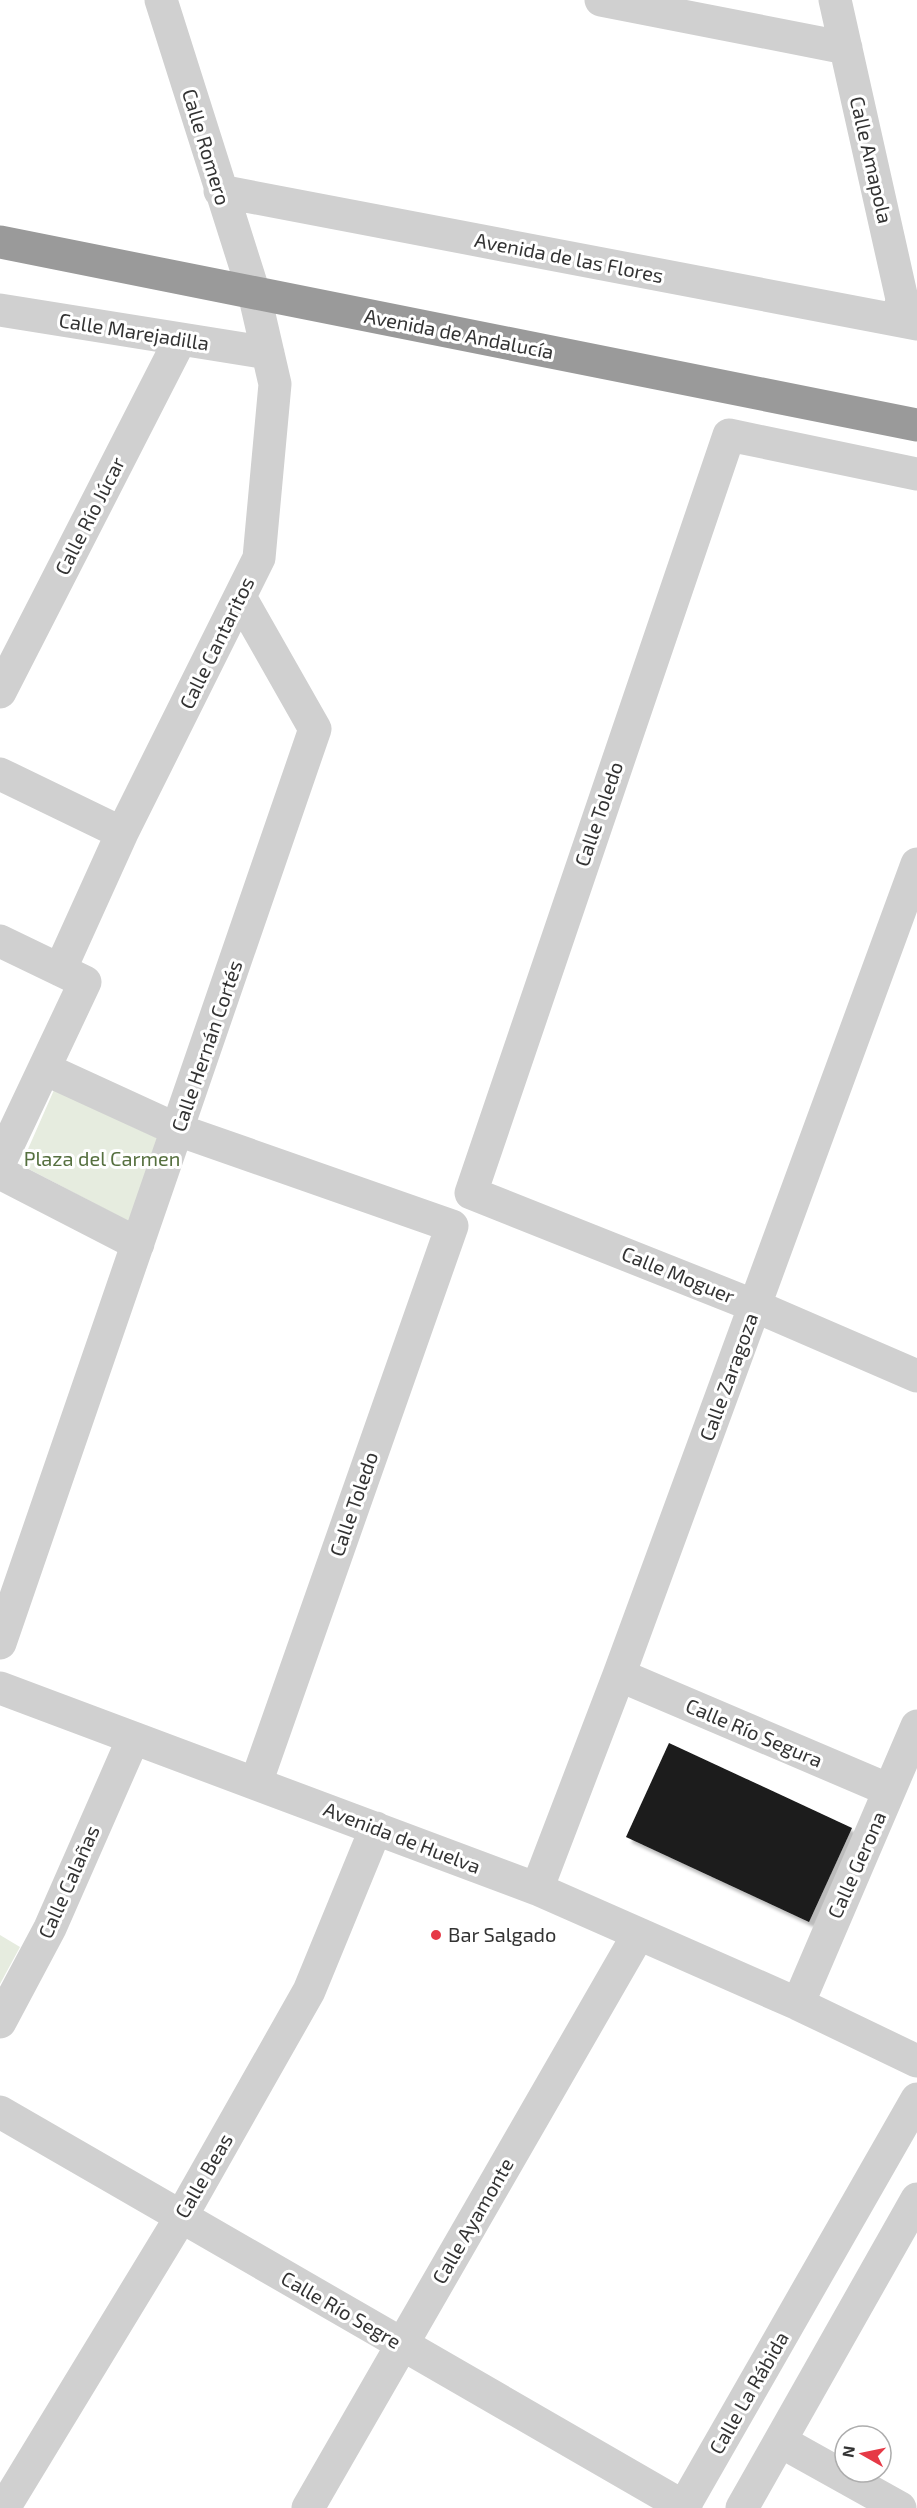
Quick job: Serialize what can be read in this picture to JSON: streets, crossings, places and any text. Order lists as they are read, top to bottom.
{
  "streets": {
    "highway": ["Avenida de Andalucía"],
    "street": [
      "Calle Romero",
      "Calle Amapola",
      "Avenida de las Flores",
      "Calle Marejadilla",
      "Calle Río Júcar",
      "Calle Cantaritos",
      "Calle Toledo",
      "Calle Hernán Cortés",
      "Calle Moguer",
      "Calle Zaragoza",
      "Calle Río Segura",
      "Avenida de Huelva",
      "Calle Gerona",
      "Calle Calañas",
      "Calle Beas",
      "Calle Ayamonte",
      "Calle Río Segre",
      "Calle La Rábida"
    ]
  },
  "crossings": [
    ["Calle Romero", "Avenida de las Flores"],
    ["Calle Romero", "Avenida de Andalucía"],
    ["Calle Romero", "Calle Cantaritos"],
    ["Calle Amapola", "Avenida de las Flores"],
    ["Calle Marejadilla", "Calle Río Júcar"],
    ["Calle Marejadilla", "Calle Cantaritos"],
    ["Avenida de Andalucía", "Calle Cantaritos"],
    ["Calle Cantaritos", "Calle Hernán Cortés"],
    ["Calle Toledo", "Calle Hernán Cortés"],
    ["Calle Toledo", "Calle Moguer"],
    ["Calle Toledo", "Avenida de Huelva"],
    ["Calle Moguer", "Calle Zaragoza"],
    ["Calle Zaragoza", "Calle Río Segura"],
    ["Calle Zaragoza", "Avenida de Huelva"],
    ["Calle Río Segura", "Calle Gerona"],
    ["Avenida de Huelva", "Calle Gerona"],
    ["Avenida de Huelva", "Calle Calañas"],
    ["Avenida de Huelva", "Calle Beas"],
    ["Avenida de Huelva", "Calle Ayamonte"],
    ["Calle Beas", "Calle Río Segre"],
    ["Calle Ayamonte", "Calle Río Segre"],
    ["Calle Río Segre", "Calle La Rábida"]
  ],
  "parks": ["Plaza del Carmen"],
  "places": ["Bar Salgado"],
  "north": "left"
}
